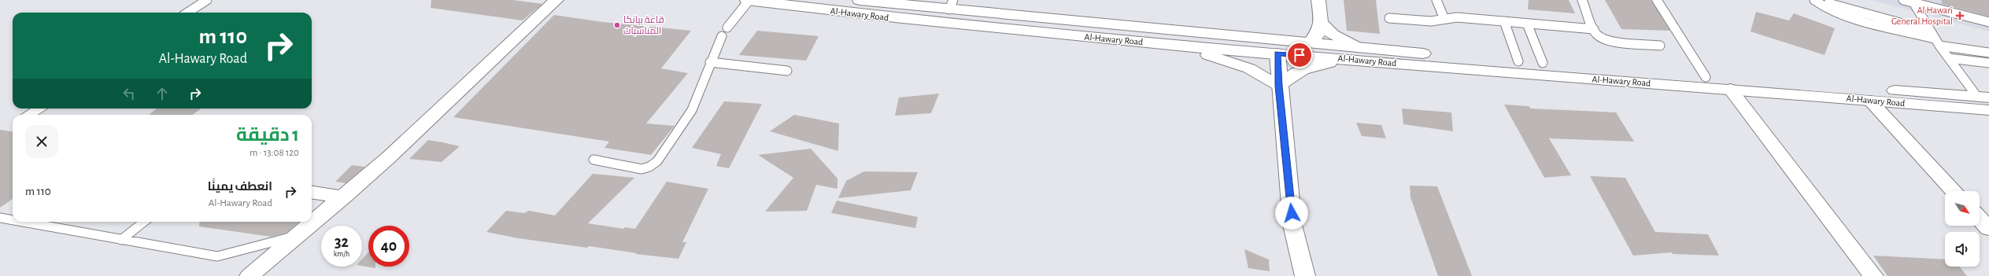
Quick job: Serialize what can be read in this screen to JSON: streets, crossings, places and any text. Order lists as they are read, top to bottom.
{
  "streets": {
    "main road": ["Al-Hawary Road"]
  },
  "places": {
    "health": ["Al Hawari General Hospital"],
    "other": ["قاعة بيانكا المناسبات"]
  },
  "north": "bottom right",
  "page": {
    "turn": ["110 m", "Al-Hawary Road"],
    "heading": ["1 دقيقة", "120 m · 13:08"],
    "list": [
      {
        "name": "انعطف يمينًا",
        "note": "Al-Hawary Road",
        "value": "110 m"
      }
    ],
    "speed": "32 km/h",
    "limit": "40"
  }
}
